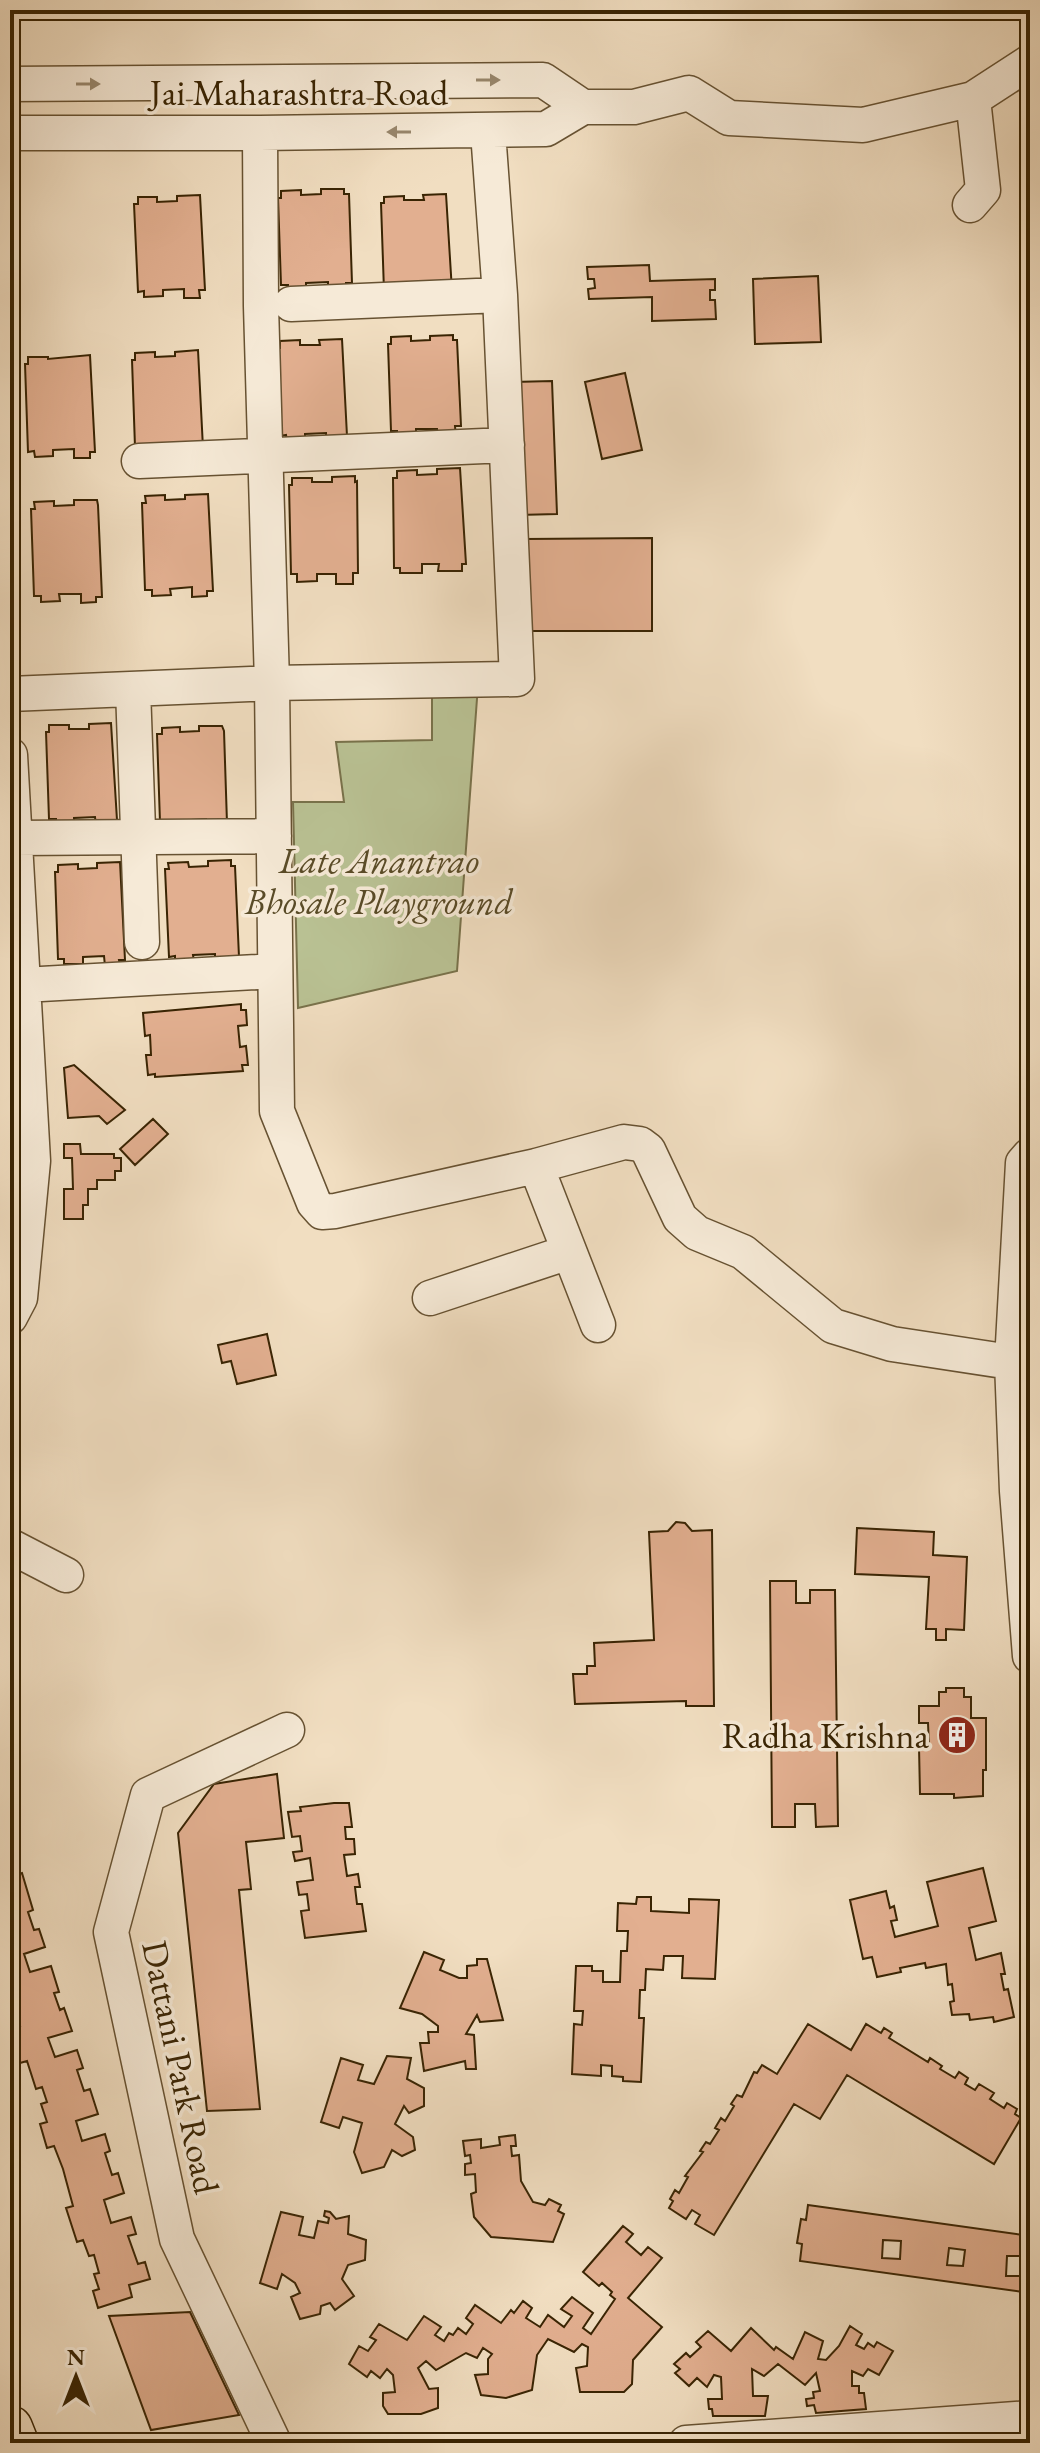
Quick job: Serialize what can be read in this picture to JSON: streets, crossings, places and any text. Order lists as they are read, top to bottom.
{
  "streets": {
    "street": ["Jai Maharashtra Road", "Dattani Park Road"]
  },
  "parks": ["Late Anantrao Bhosale Playground"],
  "places": {
    "building": ["Radha Krishna"]
  },
  "north": "top"
}
